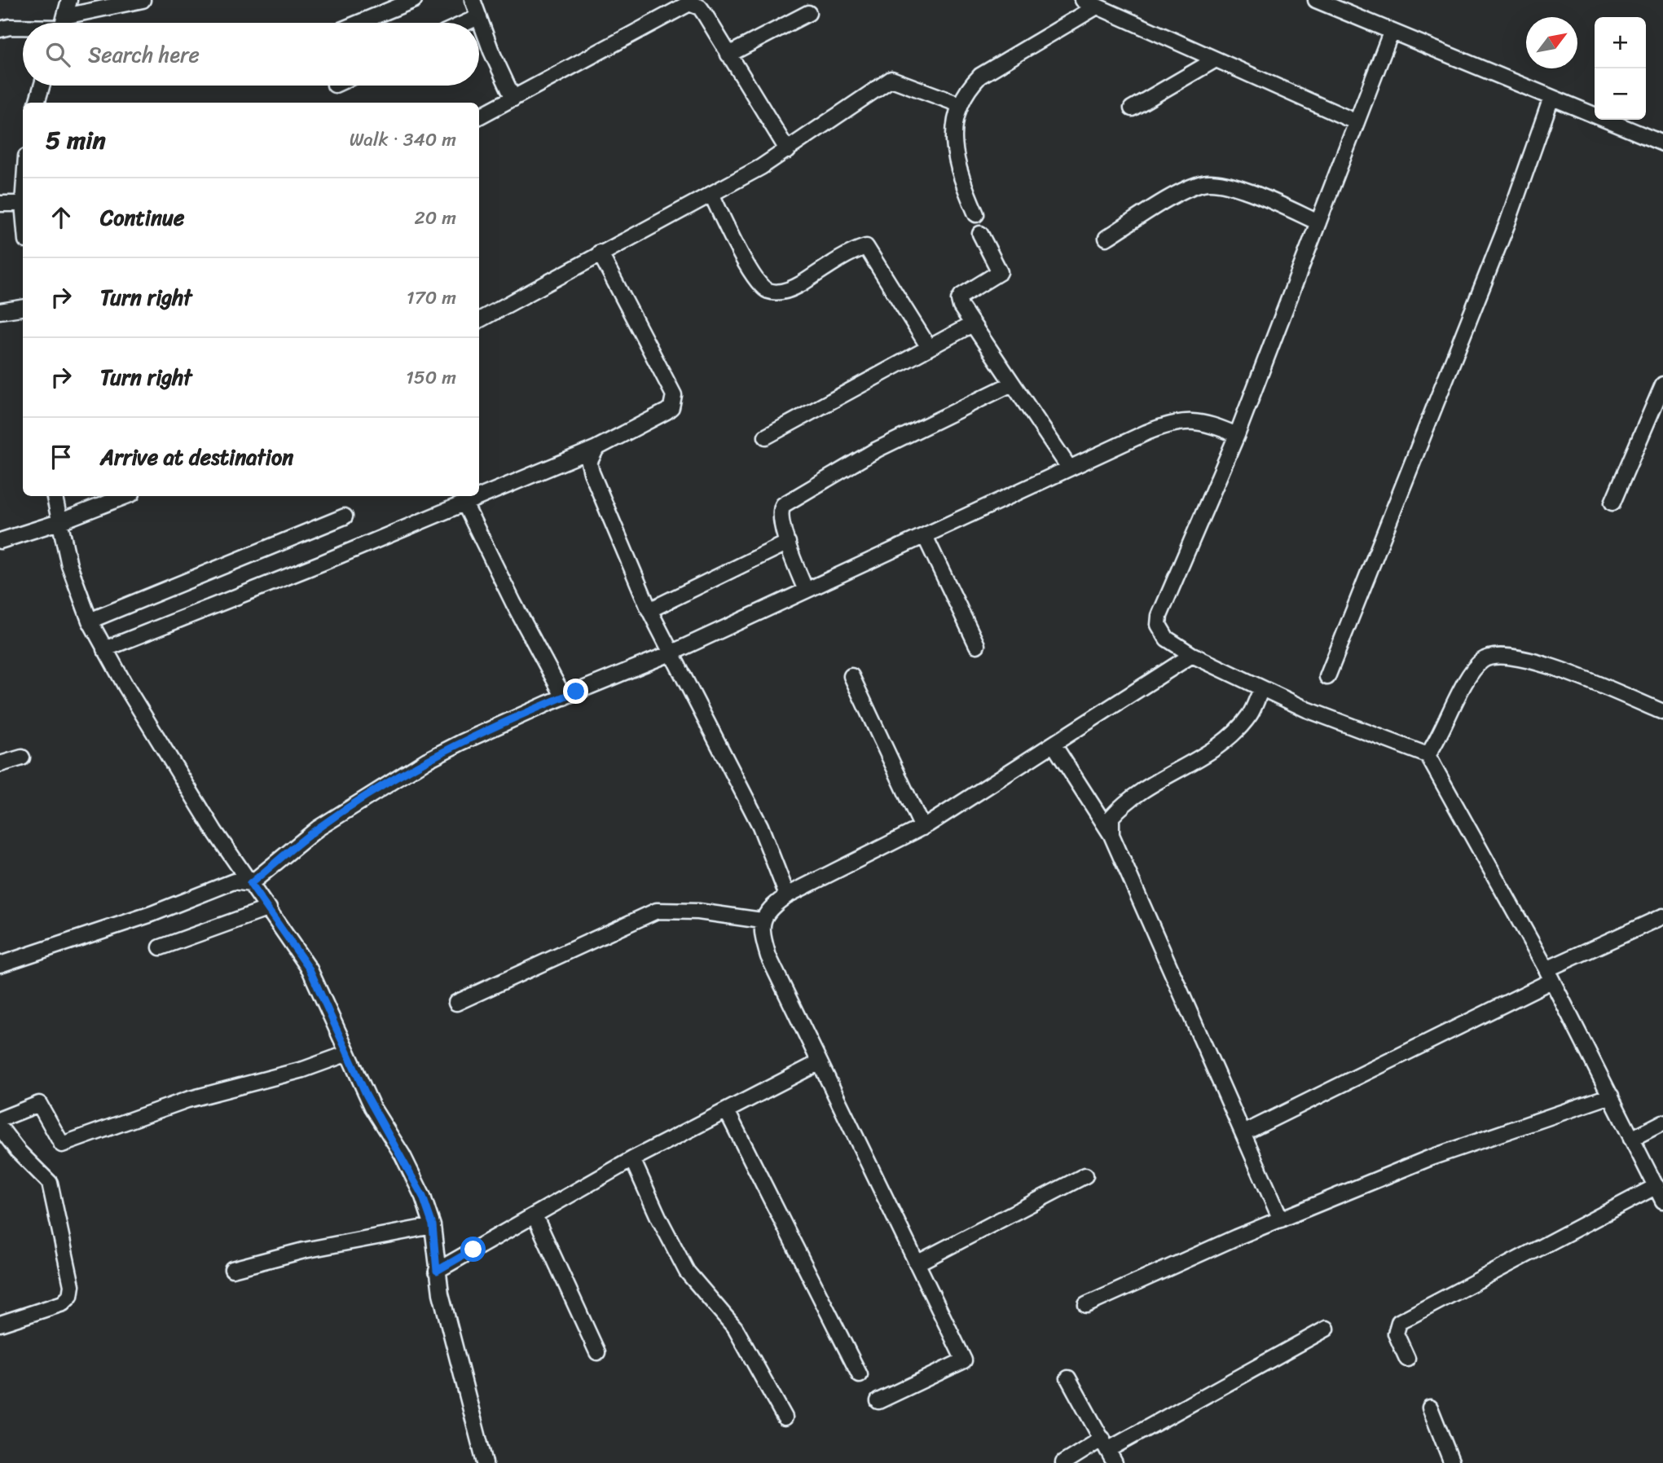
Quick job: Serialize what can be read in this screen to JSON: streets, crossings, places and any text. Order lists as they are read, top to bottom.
{
  "north": "top right",
  "page": {
    "map_buttons": ["+", "−"],
    "search": "Search here",
    "heading": ["5 min", "Walk · 340 m"],
    "list": [
      ["Continue", "20 m"],
      ["Turn right", "170 m"],
      ["Turn right", "150 m"],
      "Arrive at destination"
    ]
  }
}
